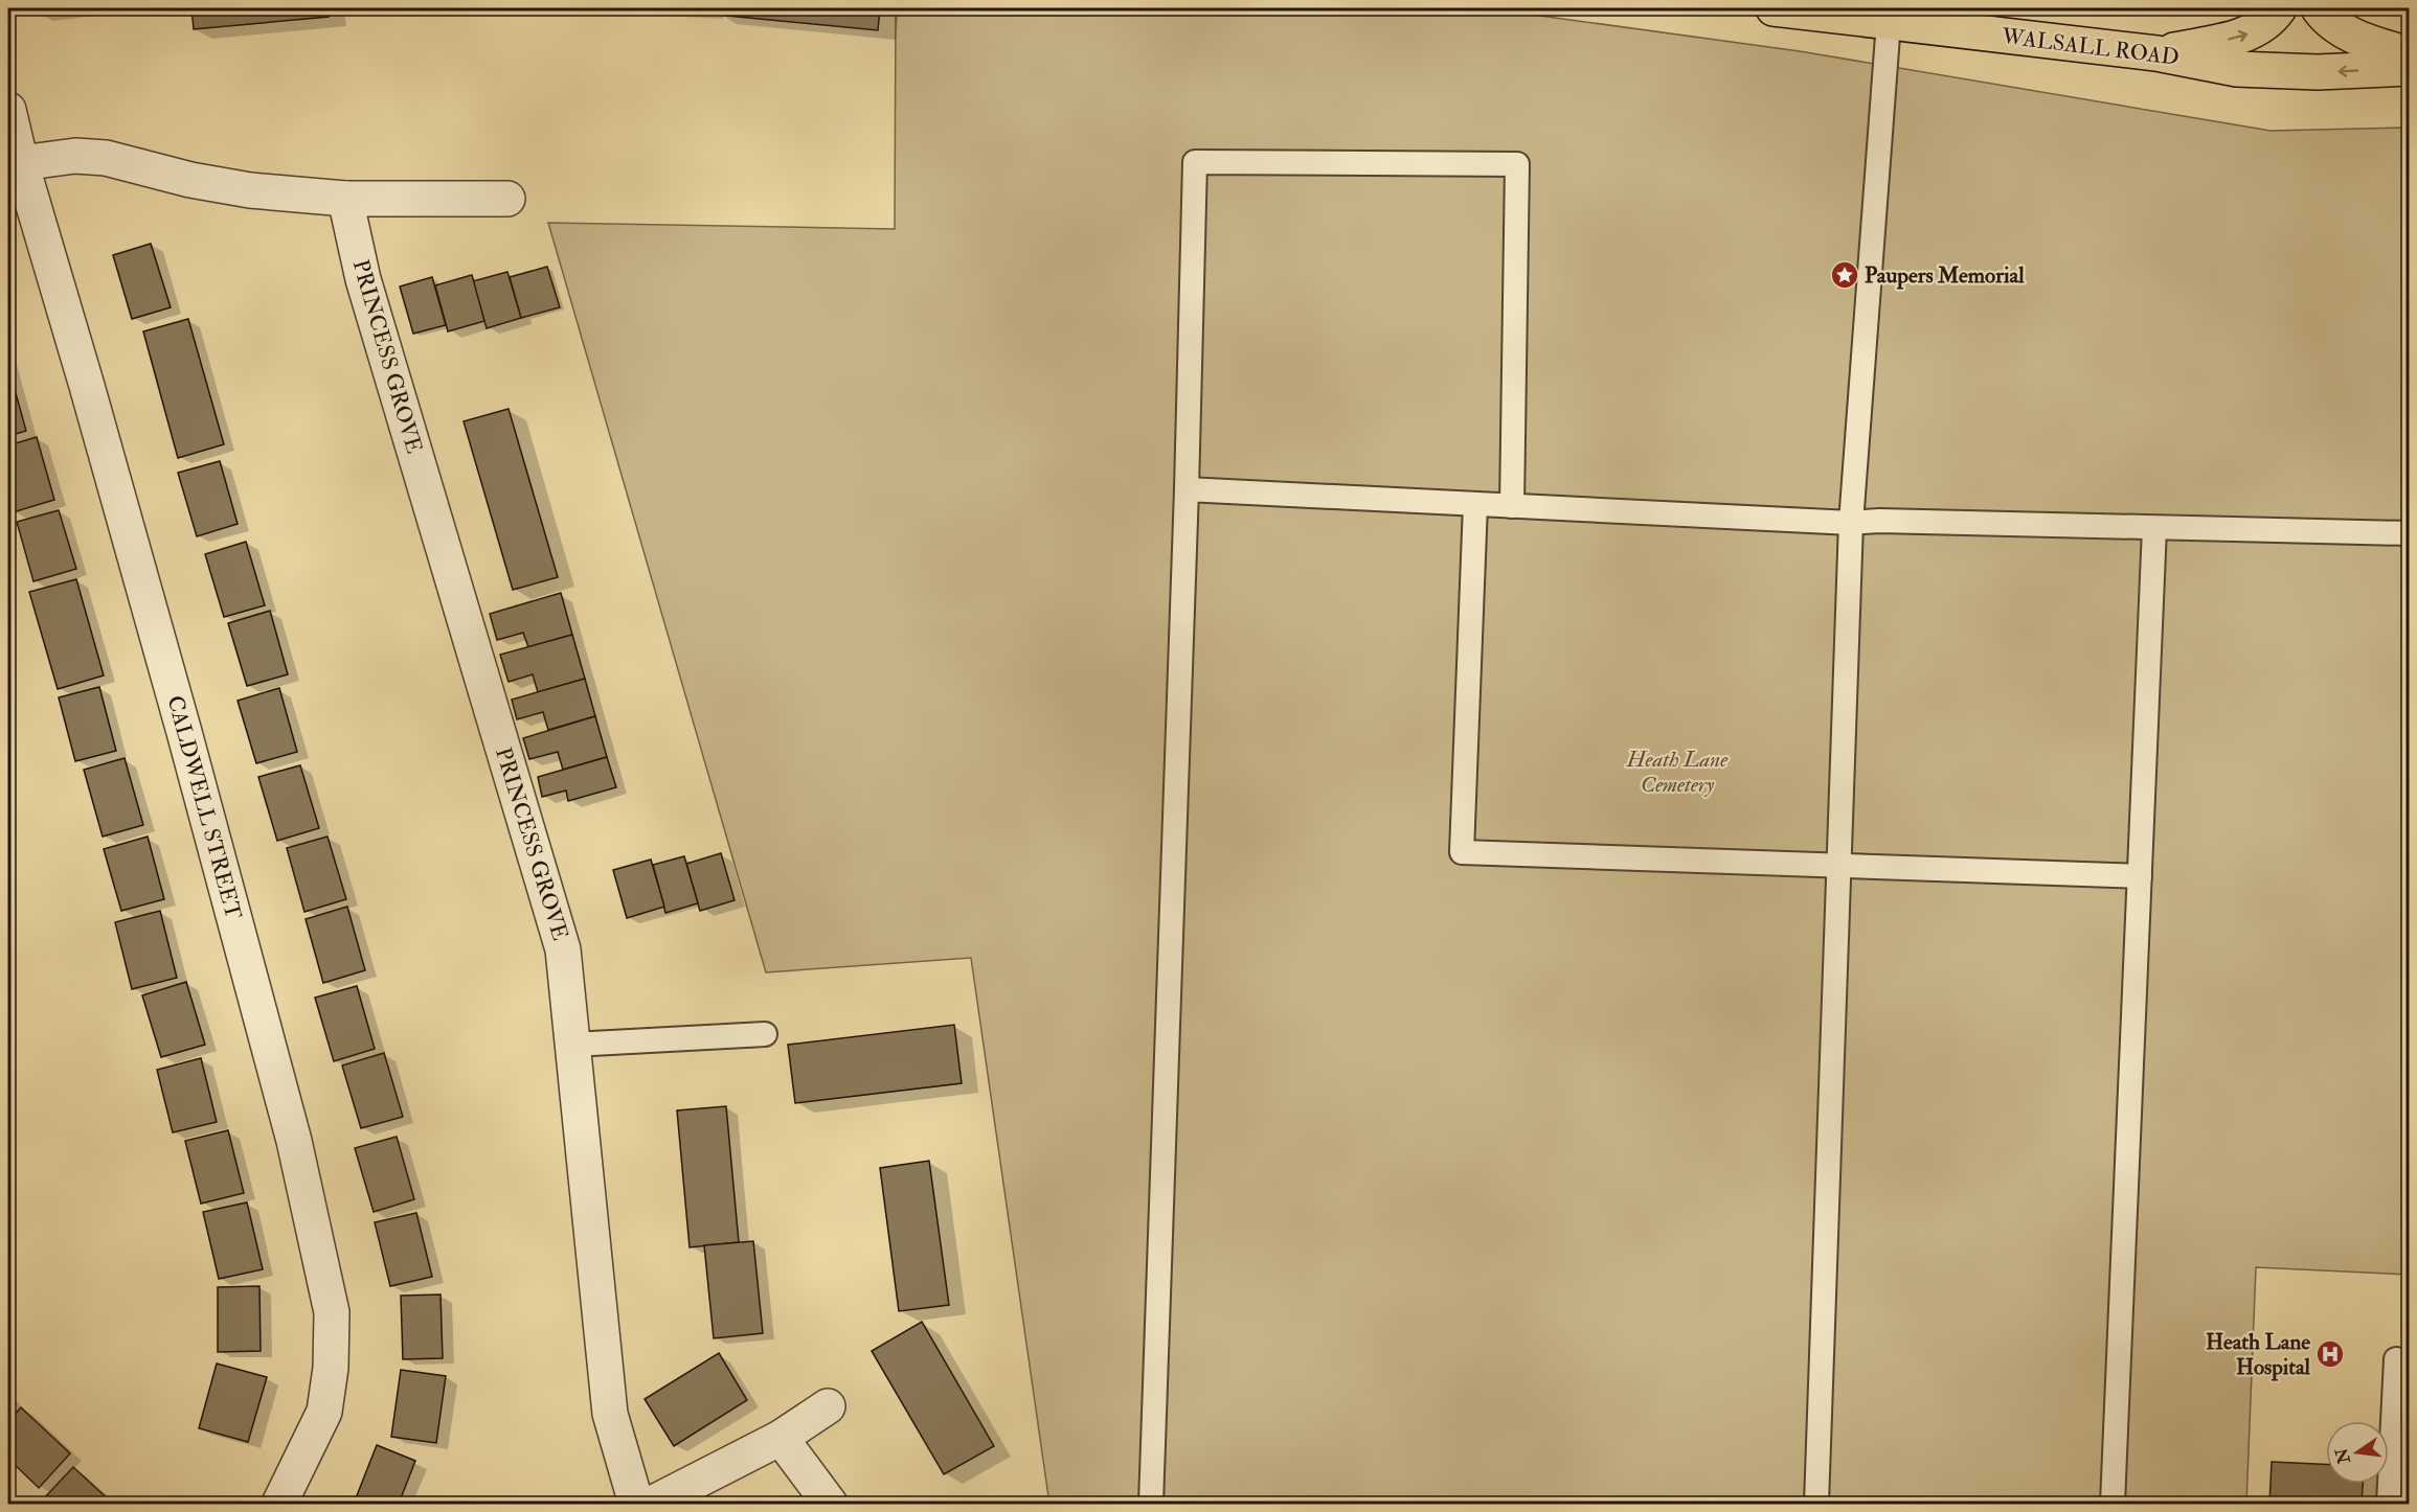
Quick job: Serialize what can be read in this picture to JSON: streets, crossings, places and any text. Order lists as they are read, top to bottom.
{
  "streets": {
    "main road": ["WALSALL ROAD"],
    "street": ["PRINCESS GROVE", "CALDWELL STREET"]
  },
  "one_way": ["WALSALL ROAD"],
  "parks": ["Heath Lane Cemetery"],
  "places": {
    "place": ["Paupers Memorial"],
    "hospital": ["Heath Lane Hospital"]
  },
  "north": "left"
}
